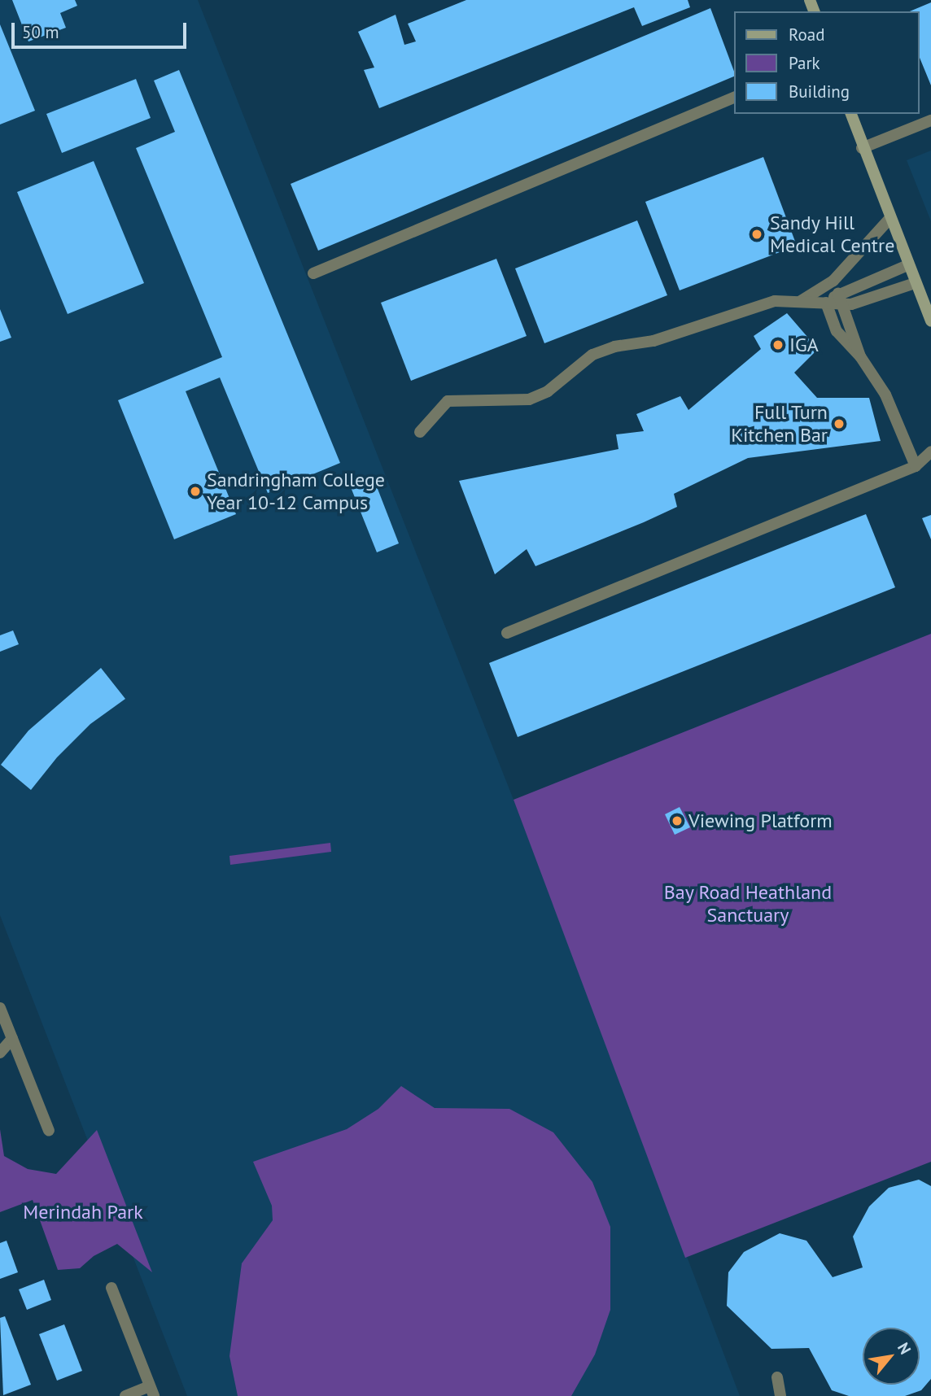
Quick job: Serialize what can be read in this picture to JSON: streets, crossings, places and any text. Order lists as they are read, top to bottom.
{
  "parks": ["Bay Road Heathland Sanctuary", "Merindah Park"],
  "places": [
    "Sandy Hill Medical Centre",
    "IGA",
    "Full Turn Kitchen Bar",
    "Sandringham College Year 10-12 Campus",
    "Viewing Platform"
  ],
  "legend": ["Road", "Park", "Building"],
  "scale_bar": "50 m",
  "north": "top right"
}
